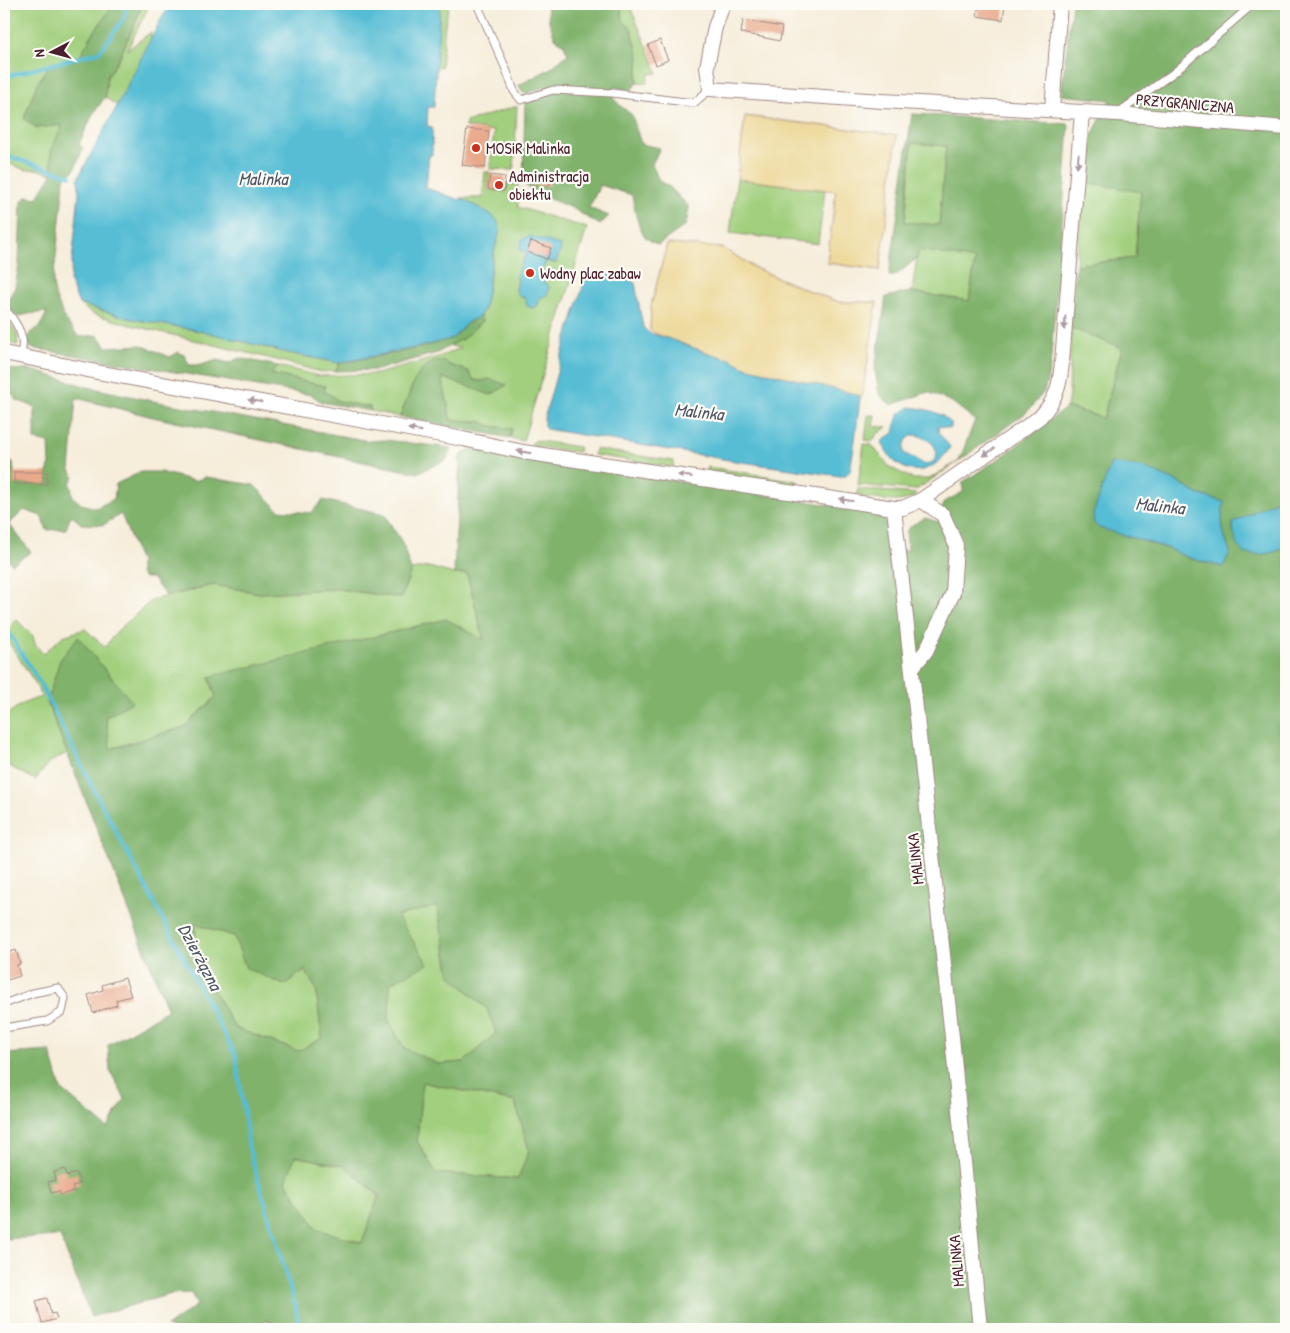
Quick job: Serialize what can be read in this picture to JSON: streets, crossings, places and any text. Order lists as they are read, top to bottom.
{
  "streets": {
    "street": ["PRZYGRANICZNA", "MALINKA"]
  },
  "water": ["Malinka", "Dzierżązna"],
  "places": ["MOSiR Malinka", "Administracja obiektu", "Wodny plac zabaw"],
  "north": "left"
}
